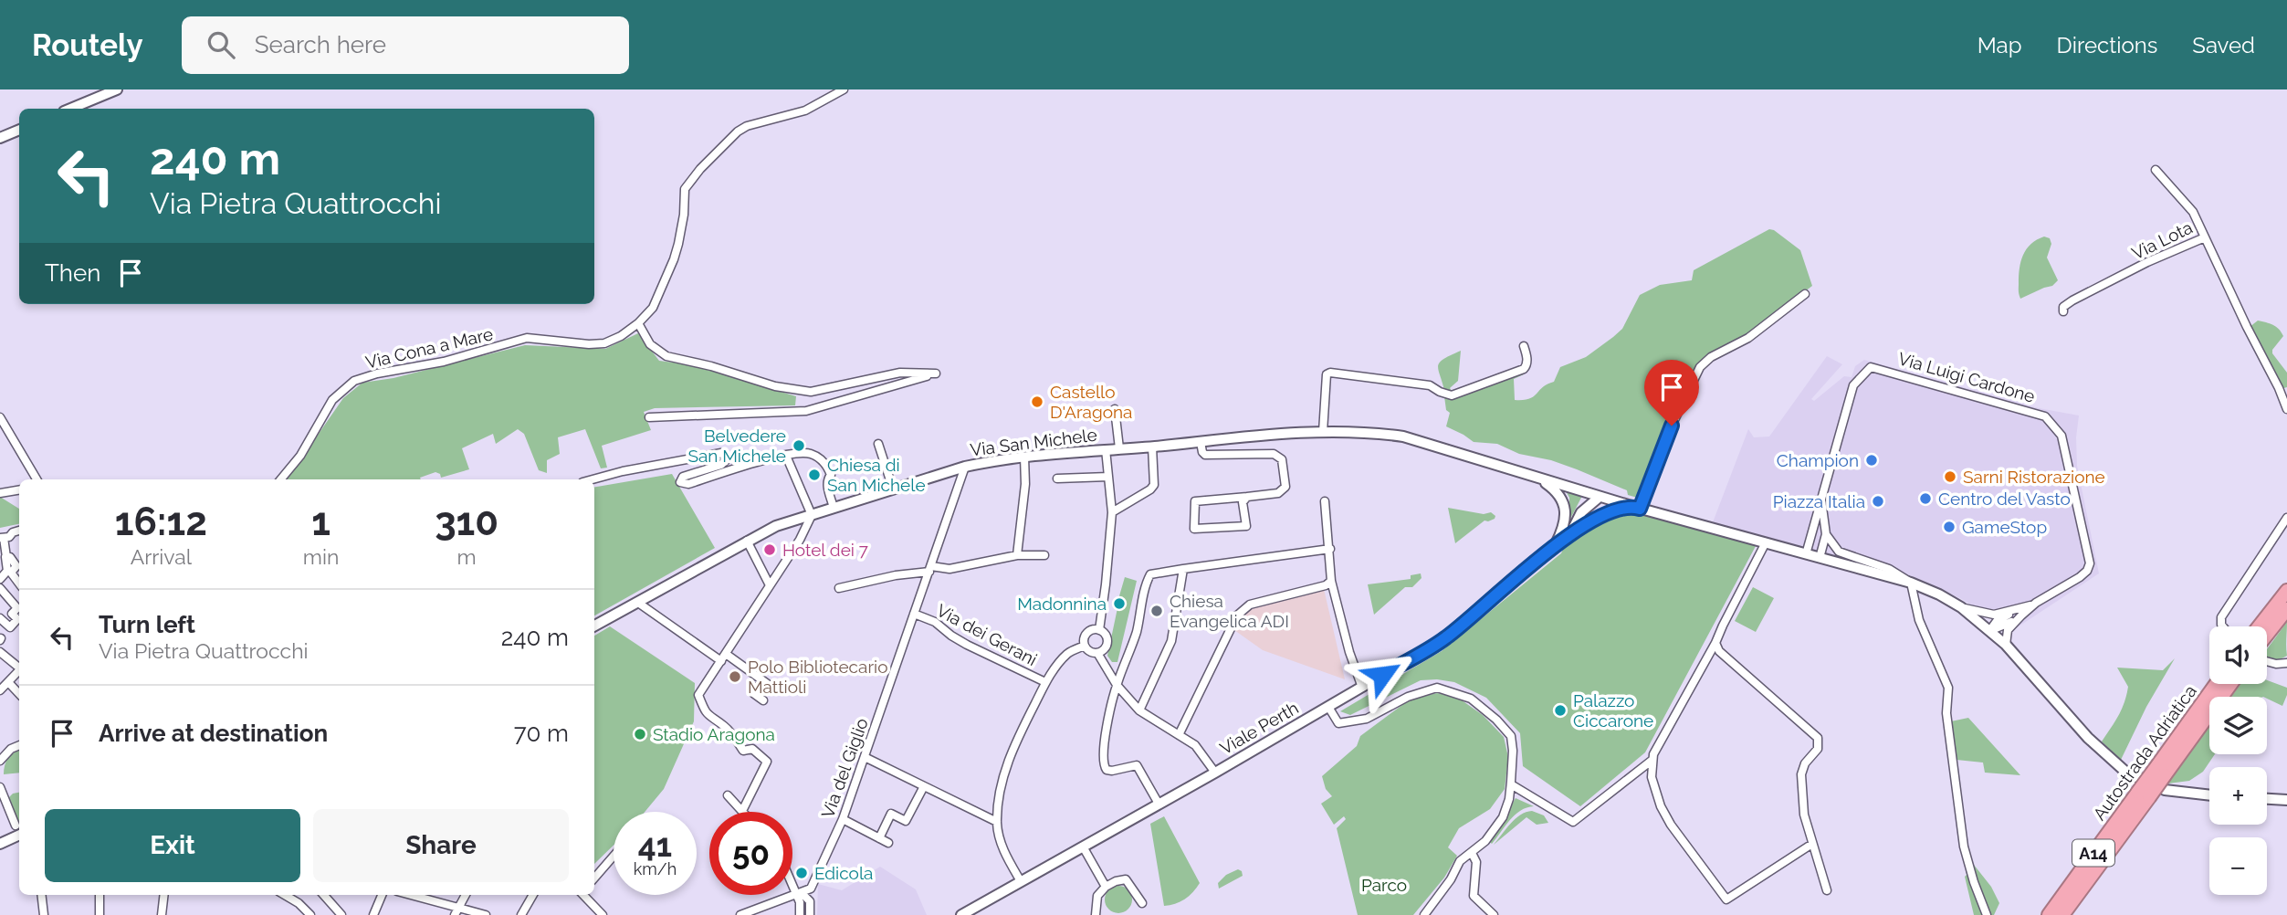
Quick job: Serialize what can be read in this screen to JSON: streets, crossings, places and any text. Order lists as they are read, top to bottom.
{
  "streets": {
    "highway": ["Autostrada Adriatica", "A14"],
    "main road": ["Via San Michele", "Viale Perth"],
    "street": [
      "Via Lota",
      "Via Cona a Mare",
      "Via Luigi Cardone",
      "Via dei Gerani",
      "Via del Giglio"
    ]
  },
  "crossings": [
    ["Via San Michele", "Via del Giglio"],
    ["Via dei Gerani", "Via del Giglio"]
  ],
  "parks": ["Parco"],
  "places": [
    "Castello D'Aragona",
    "Belvedere San Michele",
    "Champion",
    "Chiesa di San Michele",
    "Sarni Ristorazione",
    "Centro del Vasto",
    "Piazza Italia",
    "GameStop",
    "Hotel dei 7",
    "Madonnina",
    "Chiesa Evangelica ADI",
    "Polo Bibliotecario Mattioli",
    "Palazzo Ciccarone",
    "Stadio Aragona",
    "Edicola"
  ],
  "page": {
    "header": "Routely",
    "search": "Search here",
    "nav": ["Map", "Directions", "Saved"],
    "turn": ["240 m", "Via Pietra Quattrocchi"],
    "then": "Then",
    "eta": [
      "16:12",
      "Arrival",
      "1",
      "min",
      "310",
      "m"
    ],
    "list": [
      {
        "name": "Turn left",
        "note": "Via Pietra Quattrocchi",
        "value": "240 m"
      },
      {
        "name": "Arrive at destination",
        "value": "70 m"
      }
    ],
    "map_buttons": ["+", "−"],
    "buttons": ["Exit", "Share"],
    "speed": "41 km/h",
    "limit": "50"
  }
}
